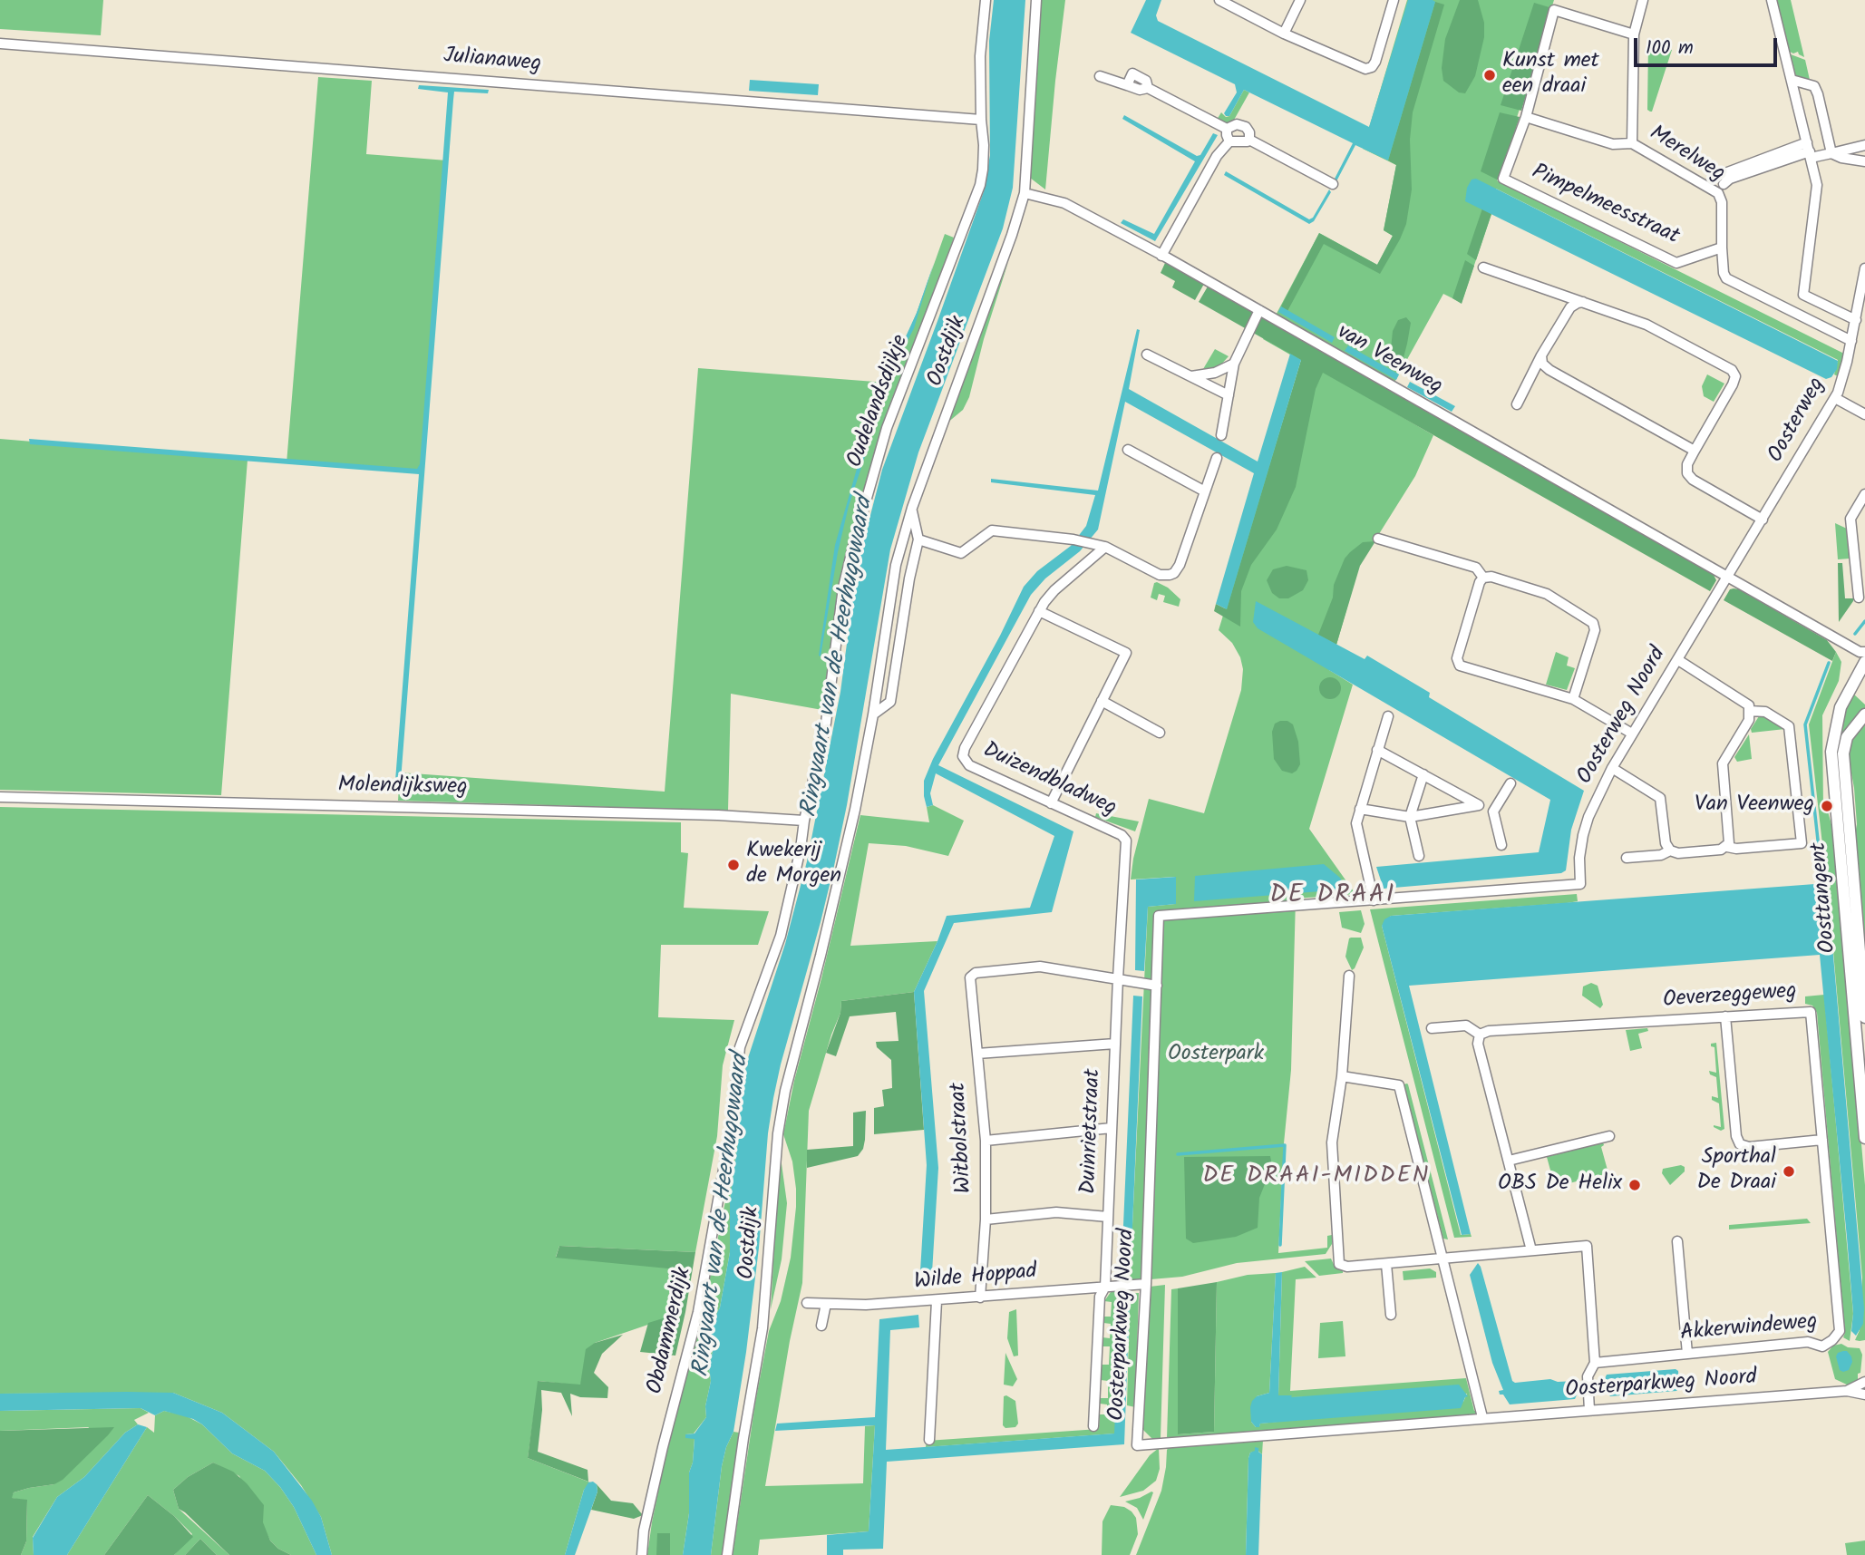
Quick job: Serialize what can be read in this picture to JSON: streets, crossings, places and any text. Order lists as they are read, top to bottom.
{
  "streets": {
    "main road": ["Oosttangent"],
    "street": [
      "Julianaweg",
      "Merelweg",
      "Pimpelmeesstraat",
      "Oostdijk",
      "van Veenweg",
      "Oudelandsdijkje",
      "Oosterweg",
      "Oosterweg Noord",
      "Duizendbladweg",
      "Molendijksweg",
      "Oeverzeggeweg",
      "Duinrietstraat",
      "Witbolstraat",
      "Wilde Hoppad",
      "Oosterparkweg Noord",
      "Akkerwindeweg",
      "Obdammerdijk"
    ]
  },
  "crossings": [
    ["Julianaweg", "Oudelandsdijkje"],
    ["Merelweg", "Pimpelmeesstraat"],
    ["Merelweg", "Oosterweg"],
    ["Oostdijk", "van Veenweg"],
    ["van Veenweg", "Oosterweg"],
    ["van Veenweg", "Oosterweg Noord"],
    ["Oudelandsdijkje", "Molendijksweg"],
    ["Oudelandsdijkje", "Obdammerdijk"],
    ["Oosterweg", "Oosterweg Noord"],
    ["Oosterweg Noord", "Oosterparkweg Noord"],
    ["Duizendbladweg", "Duinrietstraat"],
    ["Duizendbladweg", "Witbolstraat"],
    ["Molendijksweg", "Obdammerdijk"],
    ["Oeverzeggeweg", "Akkerwindeweg"],
    ["Duinrietstraat", "Witbolstraat"],
    ["Duinrietstraat", "Wilde Hoppad"],
    ["Witbolstraat", "Wilde Hoppad"],
    ["Wilde Hoppad", "Oosterparkweg Noord"]
  ],
  "districts": ["DE DRAAI", "DE DRAAI-MIDDEN"],
  "water": ["Ringvaart van de Heerhugowaard"],
  "parks": ["Oosterpark"],
  "places": [
    "Kunst met een draai",
    "Van Veenweg",
    "Kwekerij de Morgen",
    "Sporthal De Draai",
    "OBS De Helix"
  ],
  "scale_bar": "100 m"
}
